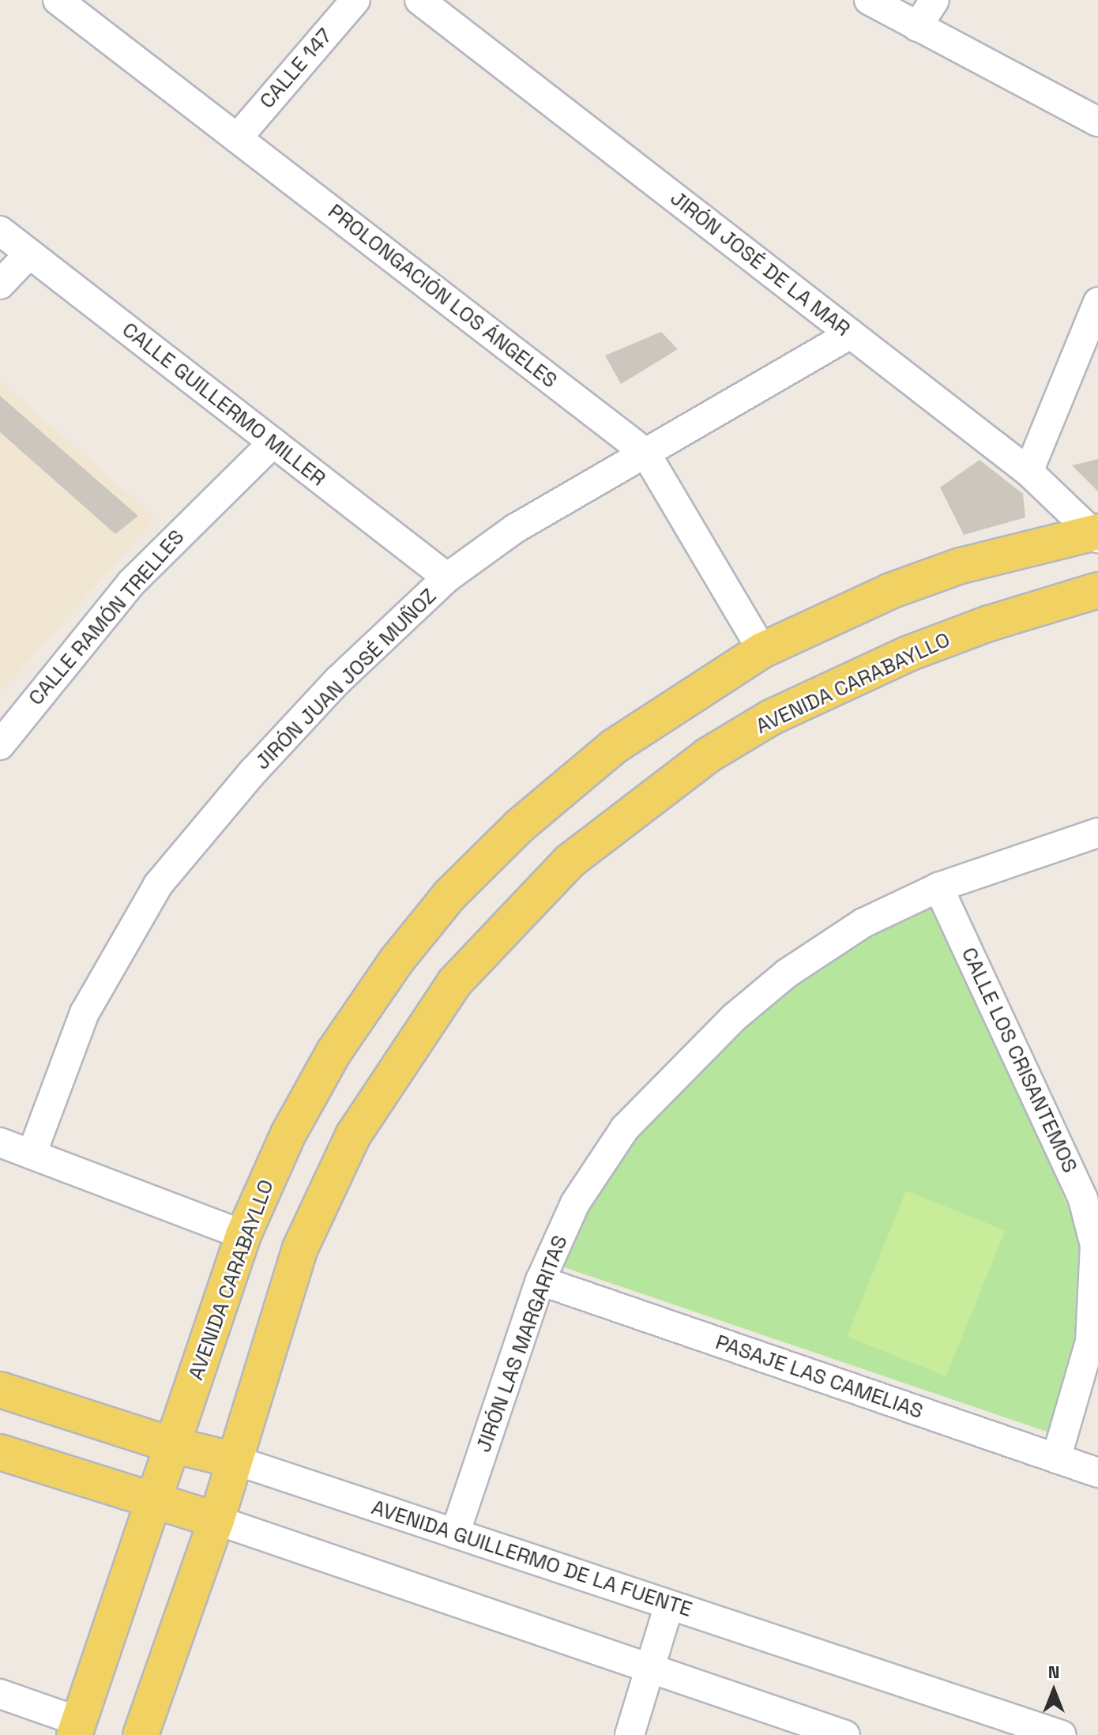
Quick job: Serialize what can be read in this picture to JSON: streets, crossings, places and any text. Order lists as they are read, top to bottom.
{
  "streets": {
    "main road": ["AVENIDA CARABAYLLO", "AVENIDA GUILLERMO DE LA FUENTE"],
    "street": [
      "CALLE 147",
      "JIRÓN JOSÉ DE LA MAR",
      "PROLONGACIÓN LOS ÁNGELES",
      "CALLE GUILLERMO MILLER",
      "CALLE RAMÓN TRELLES",
      "JIRÓN JUAN JOSÉ MUÑOZ",
      "CALLE LOS CRISANTEMOS",
      "JIRÓN LAS MARGARITAS",
      "PASAJE LAS CAMELIAS"
    ]
  },
  "crossings": [
    ["CALLE 147", "PROLONGACIÓN LOS ÁNGELES"],
    ["JIRÓN JOSÉ DE LA MAR", "JIRÓN JUAN JOSÉ MUÑOZ"],
    ["JIRÓN JOSÉ DE LA MAR", "AVENIDA CARABAYLLO"],
    ["PROLONGACIÓN LOS ÁNGELES", "JIRÓN JUAN JOSÉ MUÑOZ"],
    ["PROLONGACIÓN LOS ÁNGELES", "AVENIDA CARABAYLLO"],
    ["CALLE GUILLERMO MILLER", "CALLE RAMÓN TRELLES"],
    ["CALLE GUILLERMO MILLER", "JIRÓN JUAN JOSÉ MUÑOZ"],
    ["AVENIDA CARABAYLLO", "AVENIDA GUILLERMO DE LA FUENTE"],
    ["CALLE LOS CRISANTEMOS", "JIRÓN LAS MARGARITAS"],
    ["CALLE LOS CRISANTEMOS", "PASAJE LAS CAMELIAS"],
    ["JIRÓN LAS MARGARITAS", "PASAJE LAS CAMELIAS"],
    ["JIRÓN LAS MARGARITAS", "AVENIDA GUILLERMO DE LA FUENTE"]
  ],
  "north": "top"
}
